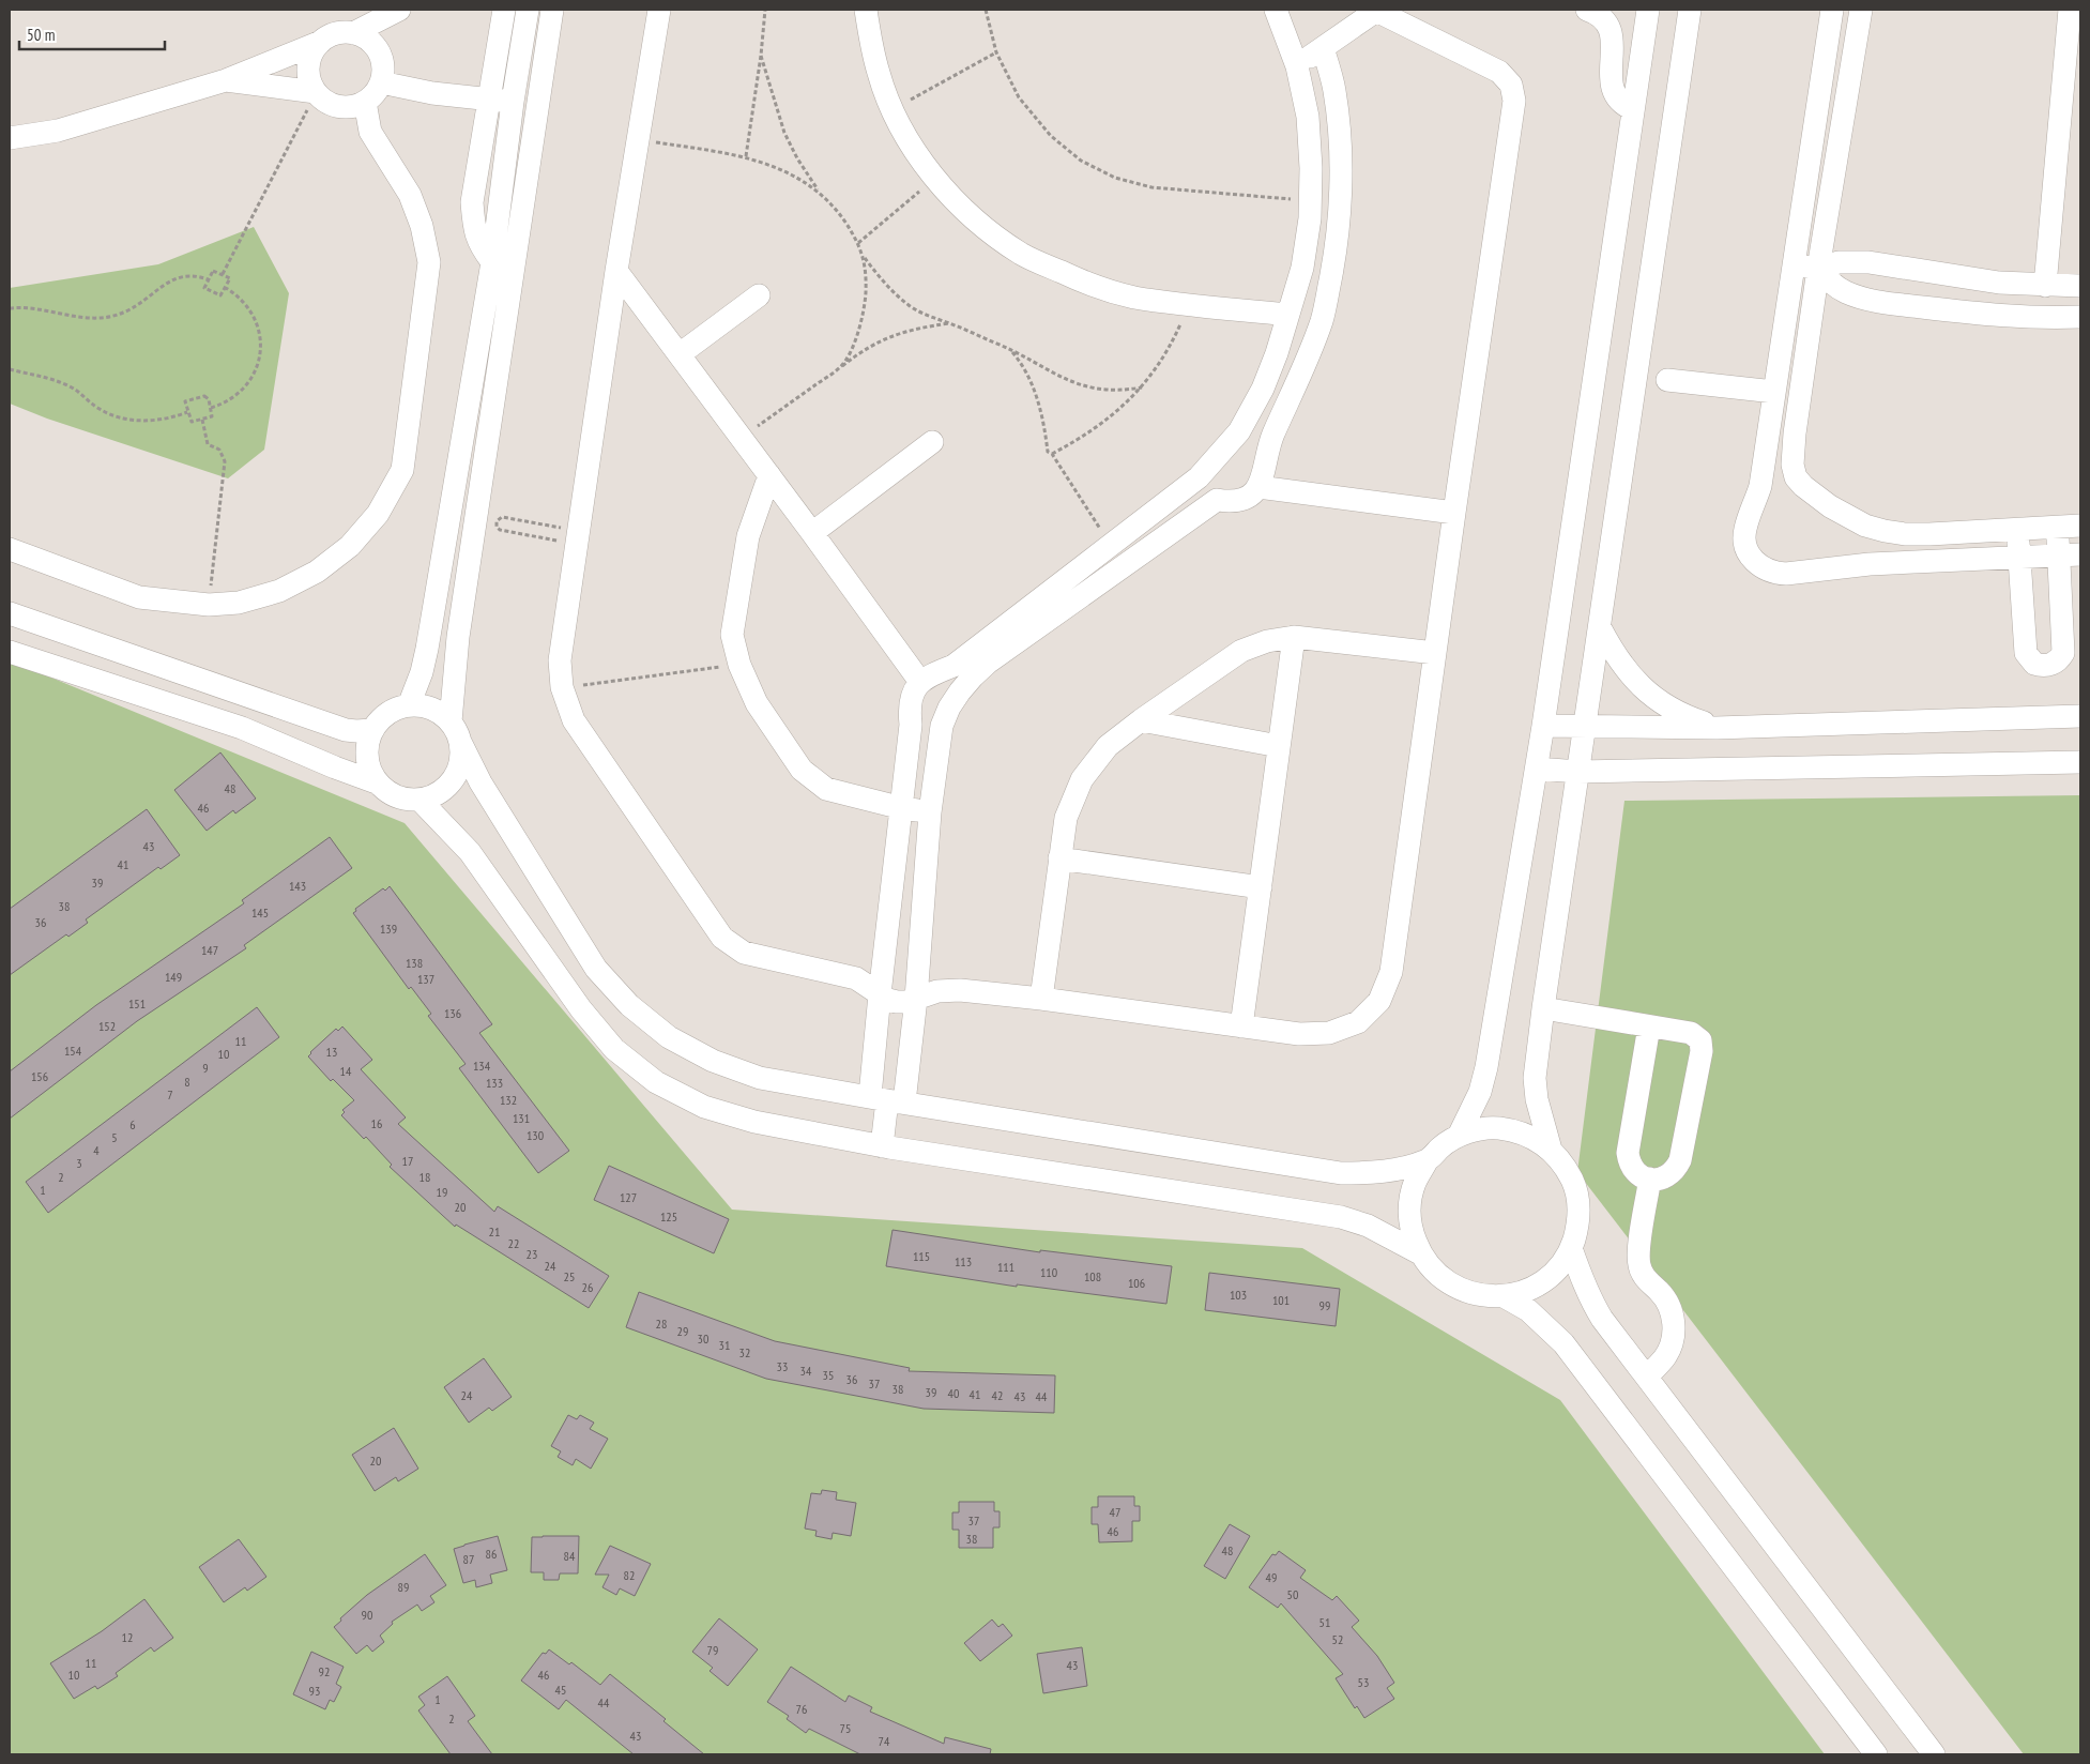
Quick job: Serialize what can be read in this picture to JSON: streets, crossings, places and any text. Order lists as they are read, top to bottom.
{
  "house_numbers": [
    "48",
    "46",
    "43",
    "41",
    "39",
    "143",
    "38",
    "145",
    "36",
    "139",
    "147",
    "138",
    "149",
    "137",
    "151",
    "136",
    "152",
    "11",
    "154",
    "13",
    "10",
    "134",
    "9",
    "14",
    "156",
    "8",
    "133",
    "7",
    "132",
    "131",
    "16",
    "6",
    "130",
    "5",
    "4",
    "17",
    "3",
    "2",
    "18",
    "1",
    "19",
    "127",
    "20",
    "125",
    "21",
    "22",
    "23",
    "115",
    "113",
    "24",
    "111",
    "110",
    "25",
    "108",
    "106",
    "26",
    "103",
    "101",
    "99",
    "28",
    "29",
    "30",
    "31",
    "32",
    "33",
    "34",
    "35",
    "36",
    "37",
    "38",
    "39",
    "40",
    "41",
    "24",
    "42",
    "43",
    "44",
    "20",
    "47",
    "37",
    "46",
    "38",
    "48",
    "86",
    "84",
    "87",
    "82",
    "49",
    "89",
    "50",
    "90",
    "51",
    "12",
    "52",
    "79",
    "11",
    "43",
    "92",
    "10",
    "46",
    "53",
    "45",
    "93",
    "1",
    "44",
    "76",
    "2",
    "75",
    "43",
    "74"
  ],
  "scale_bar": "50 m"
}
